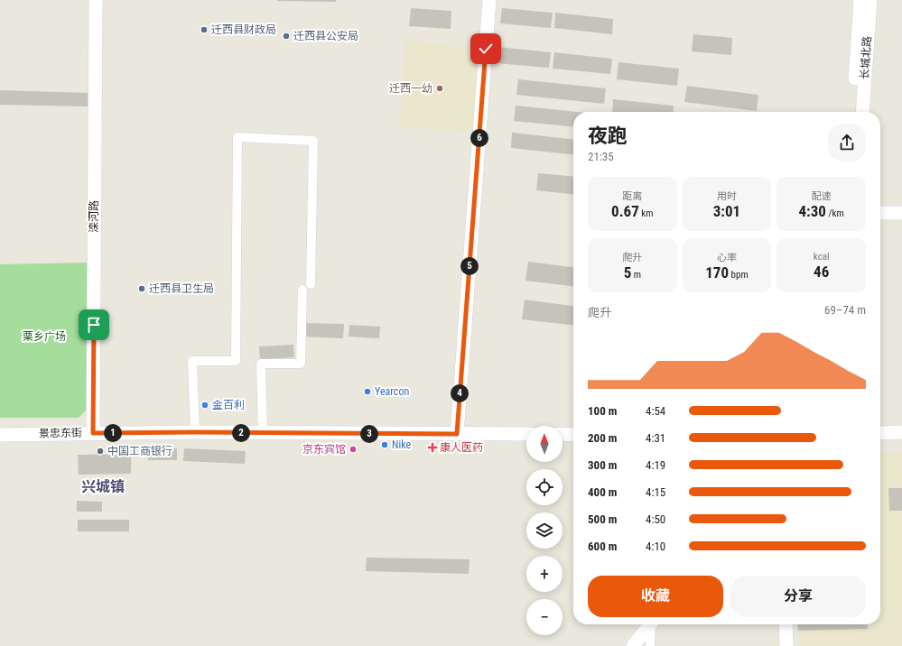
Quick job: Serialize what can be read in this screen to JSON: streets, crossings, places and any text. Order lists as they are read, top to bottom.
{
  "streets": {
    "street": ["长城北路", "滦河路", "景忠东街"]
  },
  "crossings": [
    ["滦河路", "景忠东街"]
  ],
  "districts": ["兴城镇"],
  "parks": ["栗乡广场"],
  "places": {
    "other": [
      "迁西县财政局",
      "迁西县公安局",
      "迁西一幼",
      "迁西县卫生局",
      "Yearcon",
      "金百利",
      "Nike",
      "京东宾馆",
      "中国工商银行"
    ],
    "health": ["康人医药"]
  },
  "north": "top",
  "page": {
    "heading": ["夜跑", "21:35"],
    "pins": [
      "6",
      "5",
      "4",
      "1",
      "2",
      "3"
    ],
    "stats": [
      ["距离", "0.67 km"],
      ["用时", "3:01"],
      ["配速", "4:30 /km"],
      ["爬升", "5 m"],
      ["心率", "170 bpm"],
      ["kcal", "46"]
    ],
    "chart": ["爬升", "69–74 m"],
    "list": [
      {
        "name": "100 m",
        "note": "4:54"
      },
      {
        "name": "200 m",
        "note": "4:31"
      },
      {
        "name": "300 m",
        "note": "4:19"
      },
      {
        "name": "400 m",
        "note": "4:15"
      },
      {
        "name": "500 m",
        "note": "4:50"
      },
      {
        "name": "600 m",
        "note": "4:10"
      }
    ],
    "map_buttons": ["+", "−"],
    "buttons": ["收藏", "分享"]
  }
}
